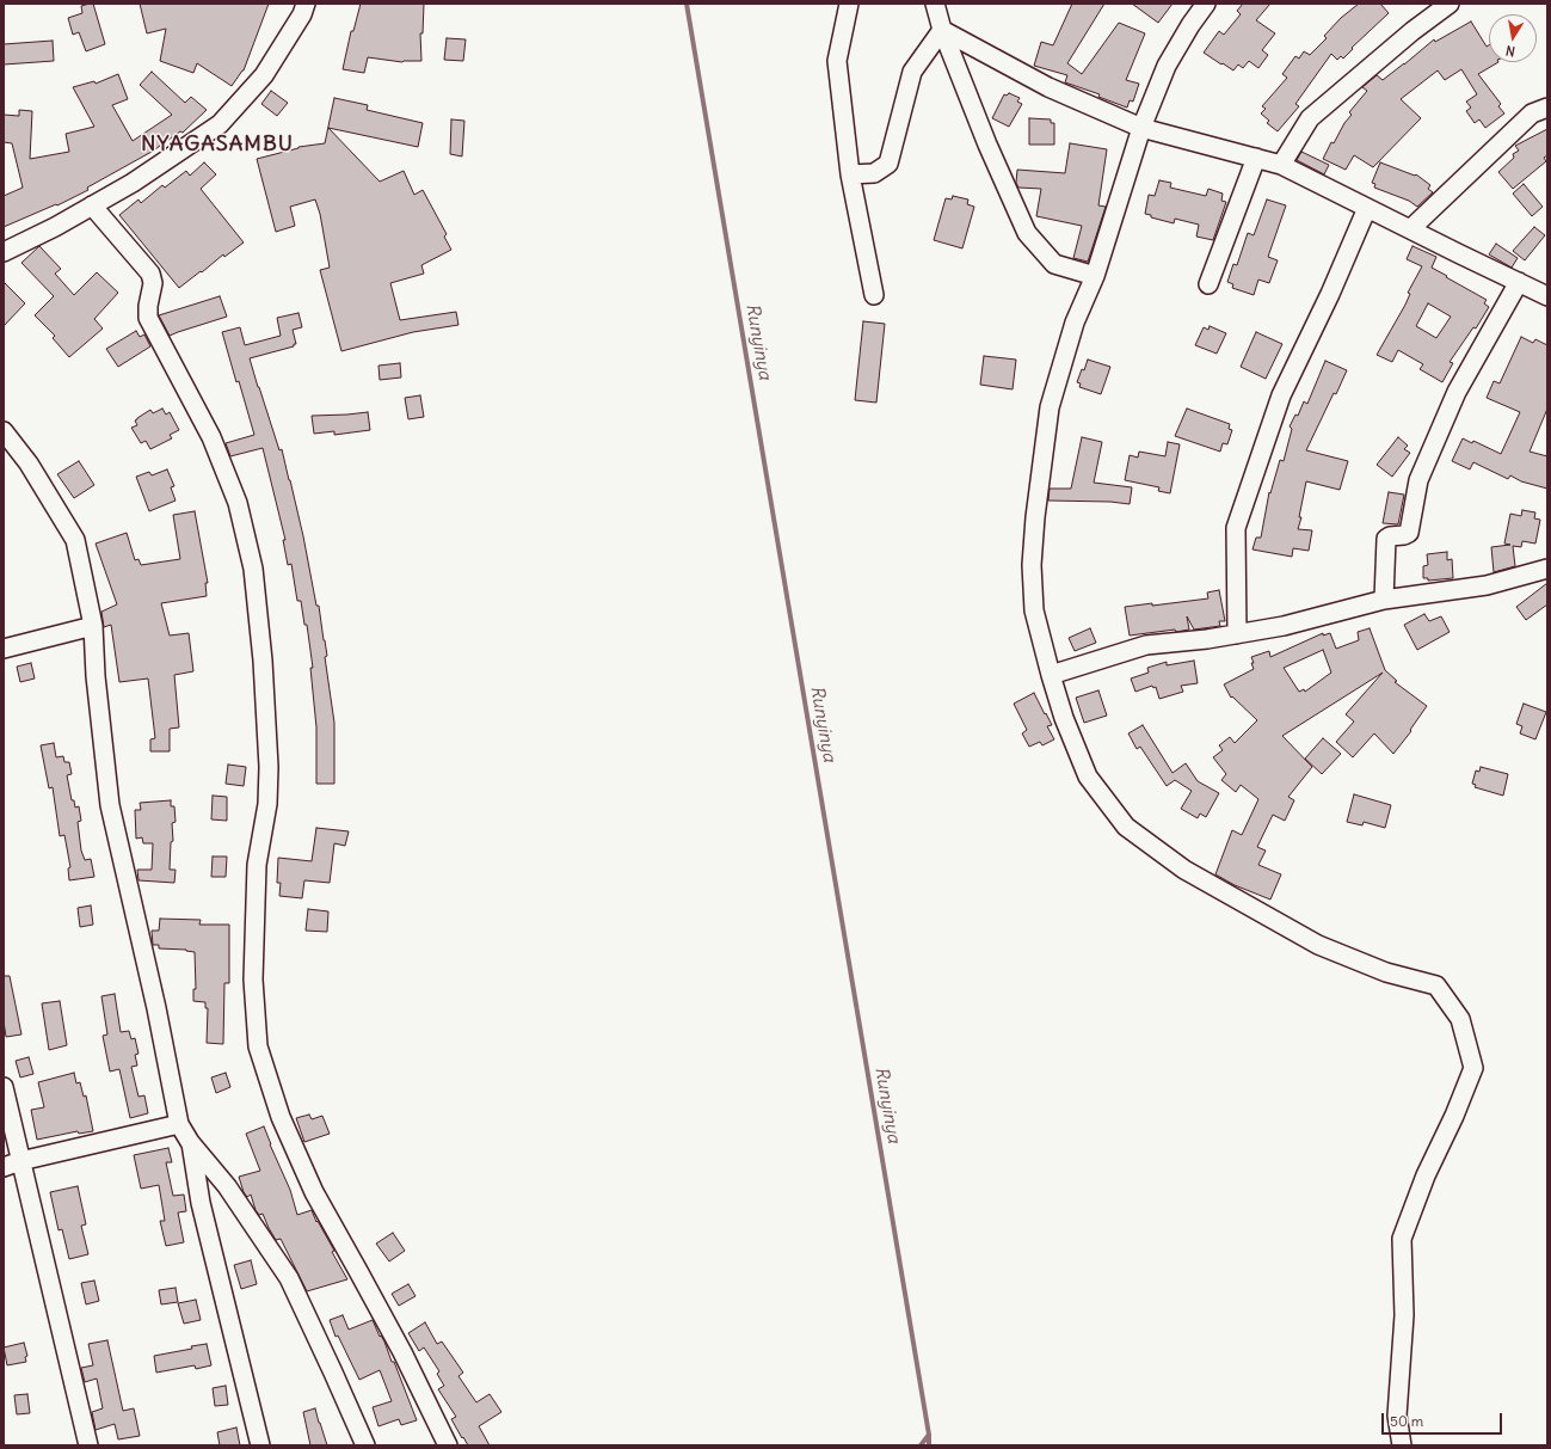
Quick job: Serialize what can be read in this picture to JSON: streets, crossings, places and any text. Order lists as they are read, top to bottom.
{
  "districts": ["NYAGASAMBU"],
  "water": ["Runyinya"],
  "scale_bar": "50 m",
  "north": "bottom"
}
